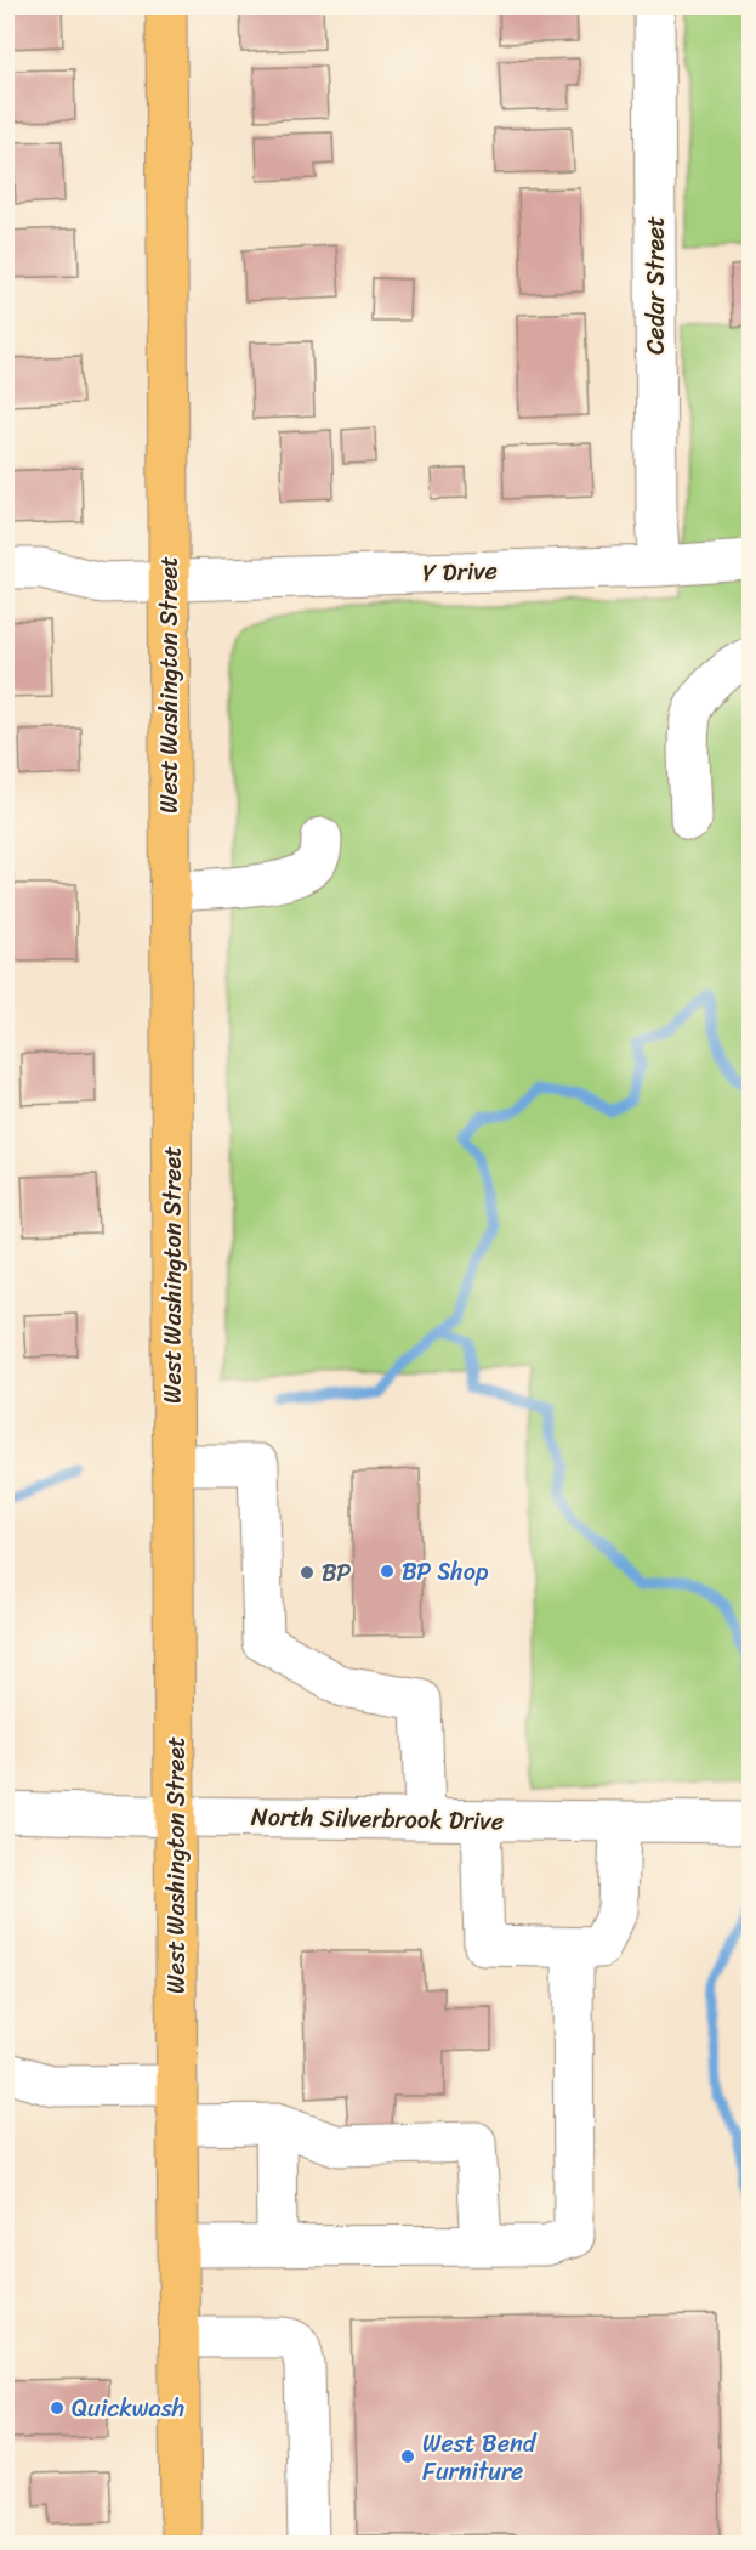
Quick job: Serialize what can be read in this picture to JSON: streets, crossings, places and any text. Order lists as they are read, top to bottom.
{
  "streets": {
    "main road": ["West Washington Street"],
    "street": ["Cedar Street", "Y Drive", "North Silverbrook Drive"]
  },
  "crossings": [
    ["Cedar Street", "Y Drive"],
    ["Y Drive", "West Washington Street"],
    ["West Washington Street", "North Silverbrook Drive"]
  ],
  "places": [
    "BP Shop",
    "BP",
    "Quickwash",
    "West Bend Furniture"
  ]
}
